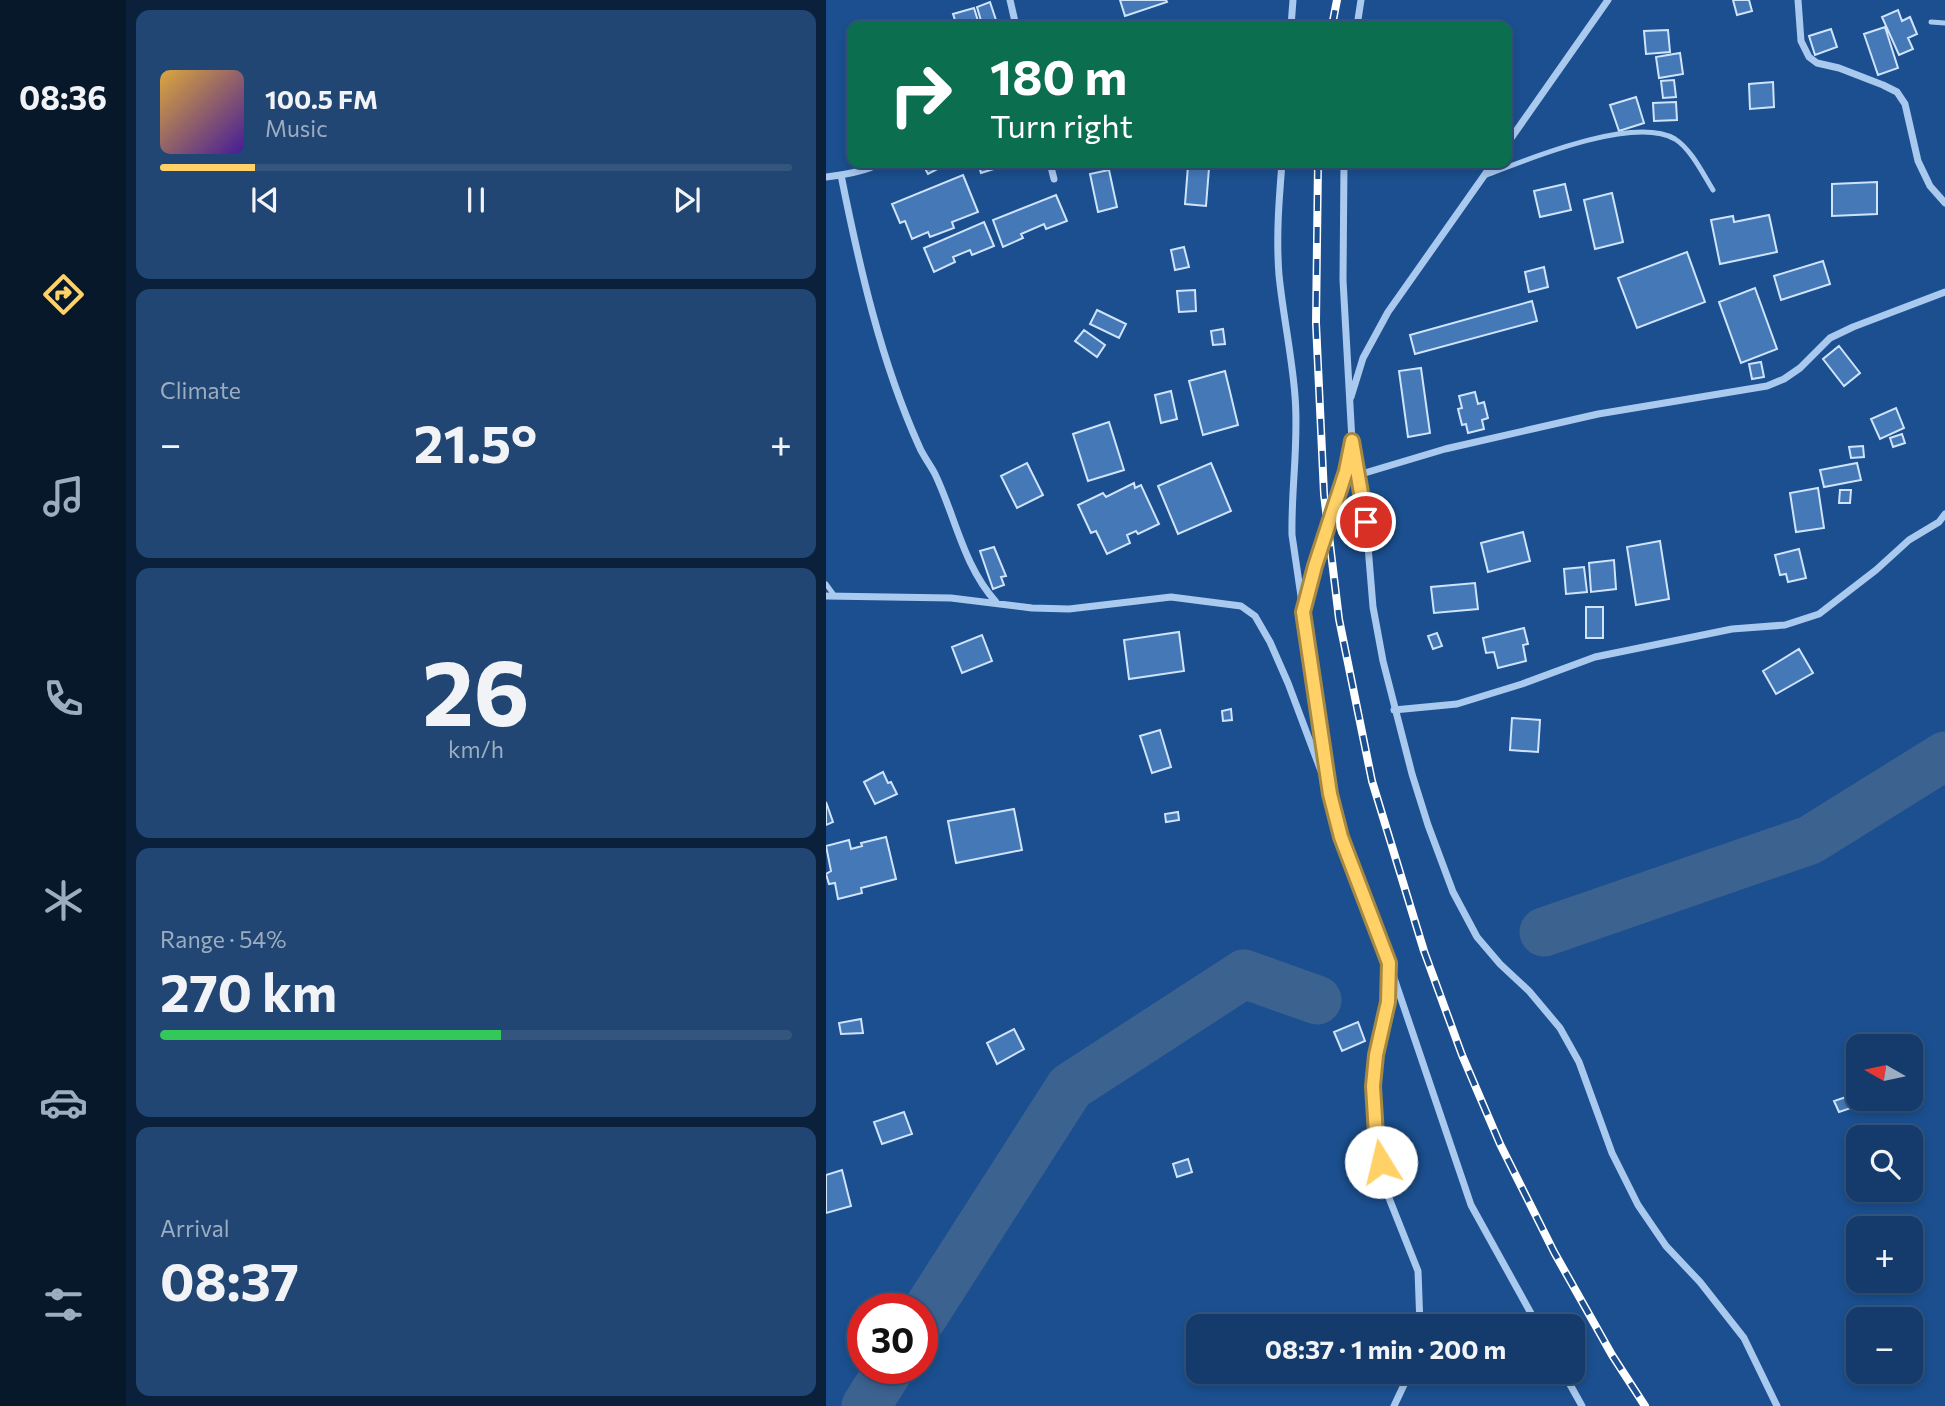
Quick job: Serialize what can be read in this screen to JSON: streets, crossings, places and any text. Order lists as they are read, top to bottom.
{
  "north": "left",
  "page": {
    "tabs": "08:36",
    "turn": ["180 m", "Turn right"],
    "song": ["100.5 FM", "Music"],
    "tile": [
      "Climate",
      ["26", "km/h"],
      ["Range · 54%", "270 km"],
      ["Arrival", "08:37"]
    ],
    "heat": ["−", "21.5°", "+"],
    "map_buttons": ["+", "−"],
    "limit": "30",
    "trip": "08:37 · 1 min · 200 m"
  }
}
